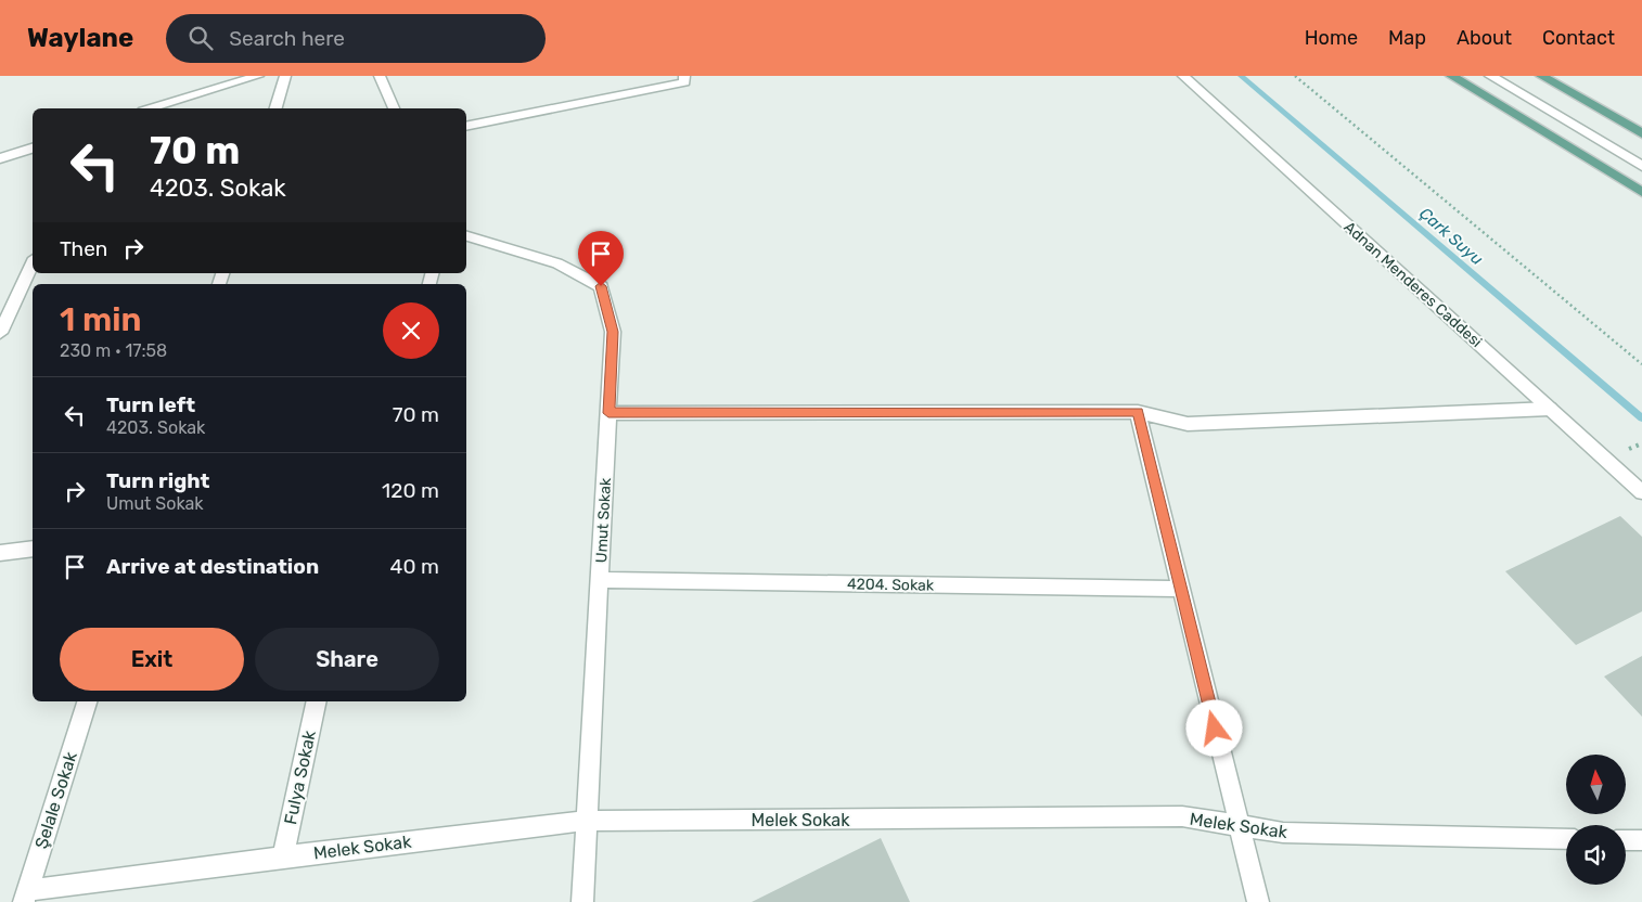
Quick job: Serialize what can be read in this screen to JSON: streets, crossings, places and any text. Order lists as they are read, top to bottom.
{
  "streets": {
    "street": [
      "Adnan Menderes Caddesi",
      "Umut Sokak",
      "4204. Sokak",
      "Fulya Sokak",
      "Şelale Sokak",
      "Melek Sokak"
    ]
  },
  "crossings": [
    ["Umut Sokak", "4204. Sokak"],
    ["Umut Sokak", "Melek Sokak"],
    ["Fulya Sokak", "Melek Sokak"],
    ["Şelale Sokak", "Melek Sokak"]
  ],
  "water": ["Çark Suyu"],
  "north": "top",
  "page": {
    "header": "Waylane",
    "search": "Search here",
    "nav": [
      "Home",
      "Map",
      "About",
      "Contact"
    ],
    "turn": ["70 m", "4203. Sokak"],
    "then": "Then",
    "heading": ["1 min", "230 m · 17:58"],
    "list": [
      {
        "name": "Turn left",
        "note": "4203. Sokak",
        "value": "70 m"
      },
      {
        "name": "Turn right",
        "note": "Umut Sokak",
        "value": "120 m"
      },
      {
        "name": "Arrive at destination",
        "value": "40 m"
      }
    ],
    "buttons": ["Exit", "Share"]
  }
}
